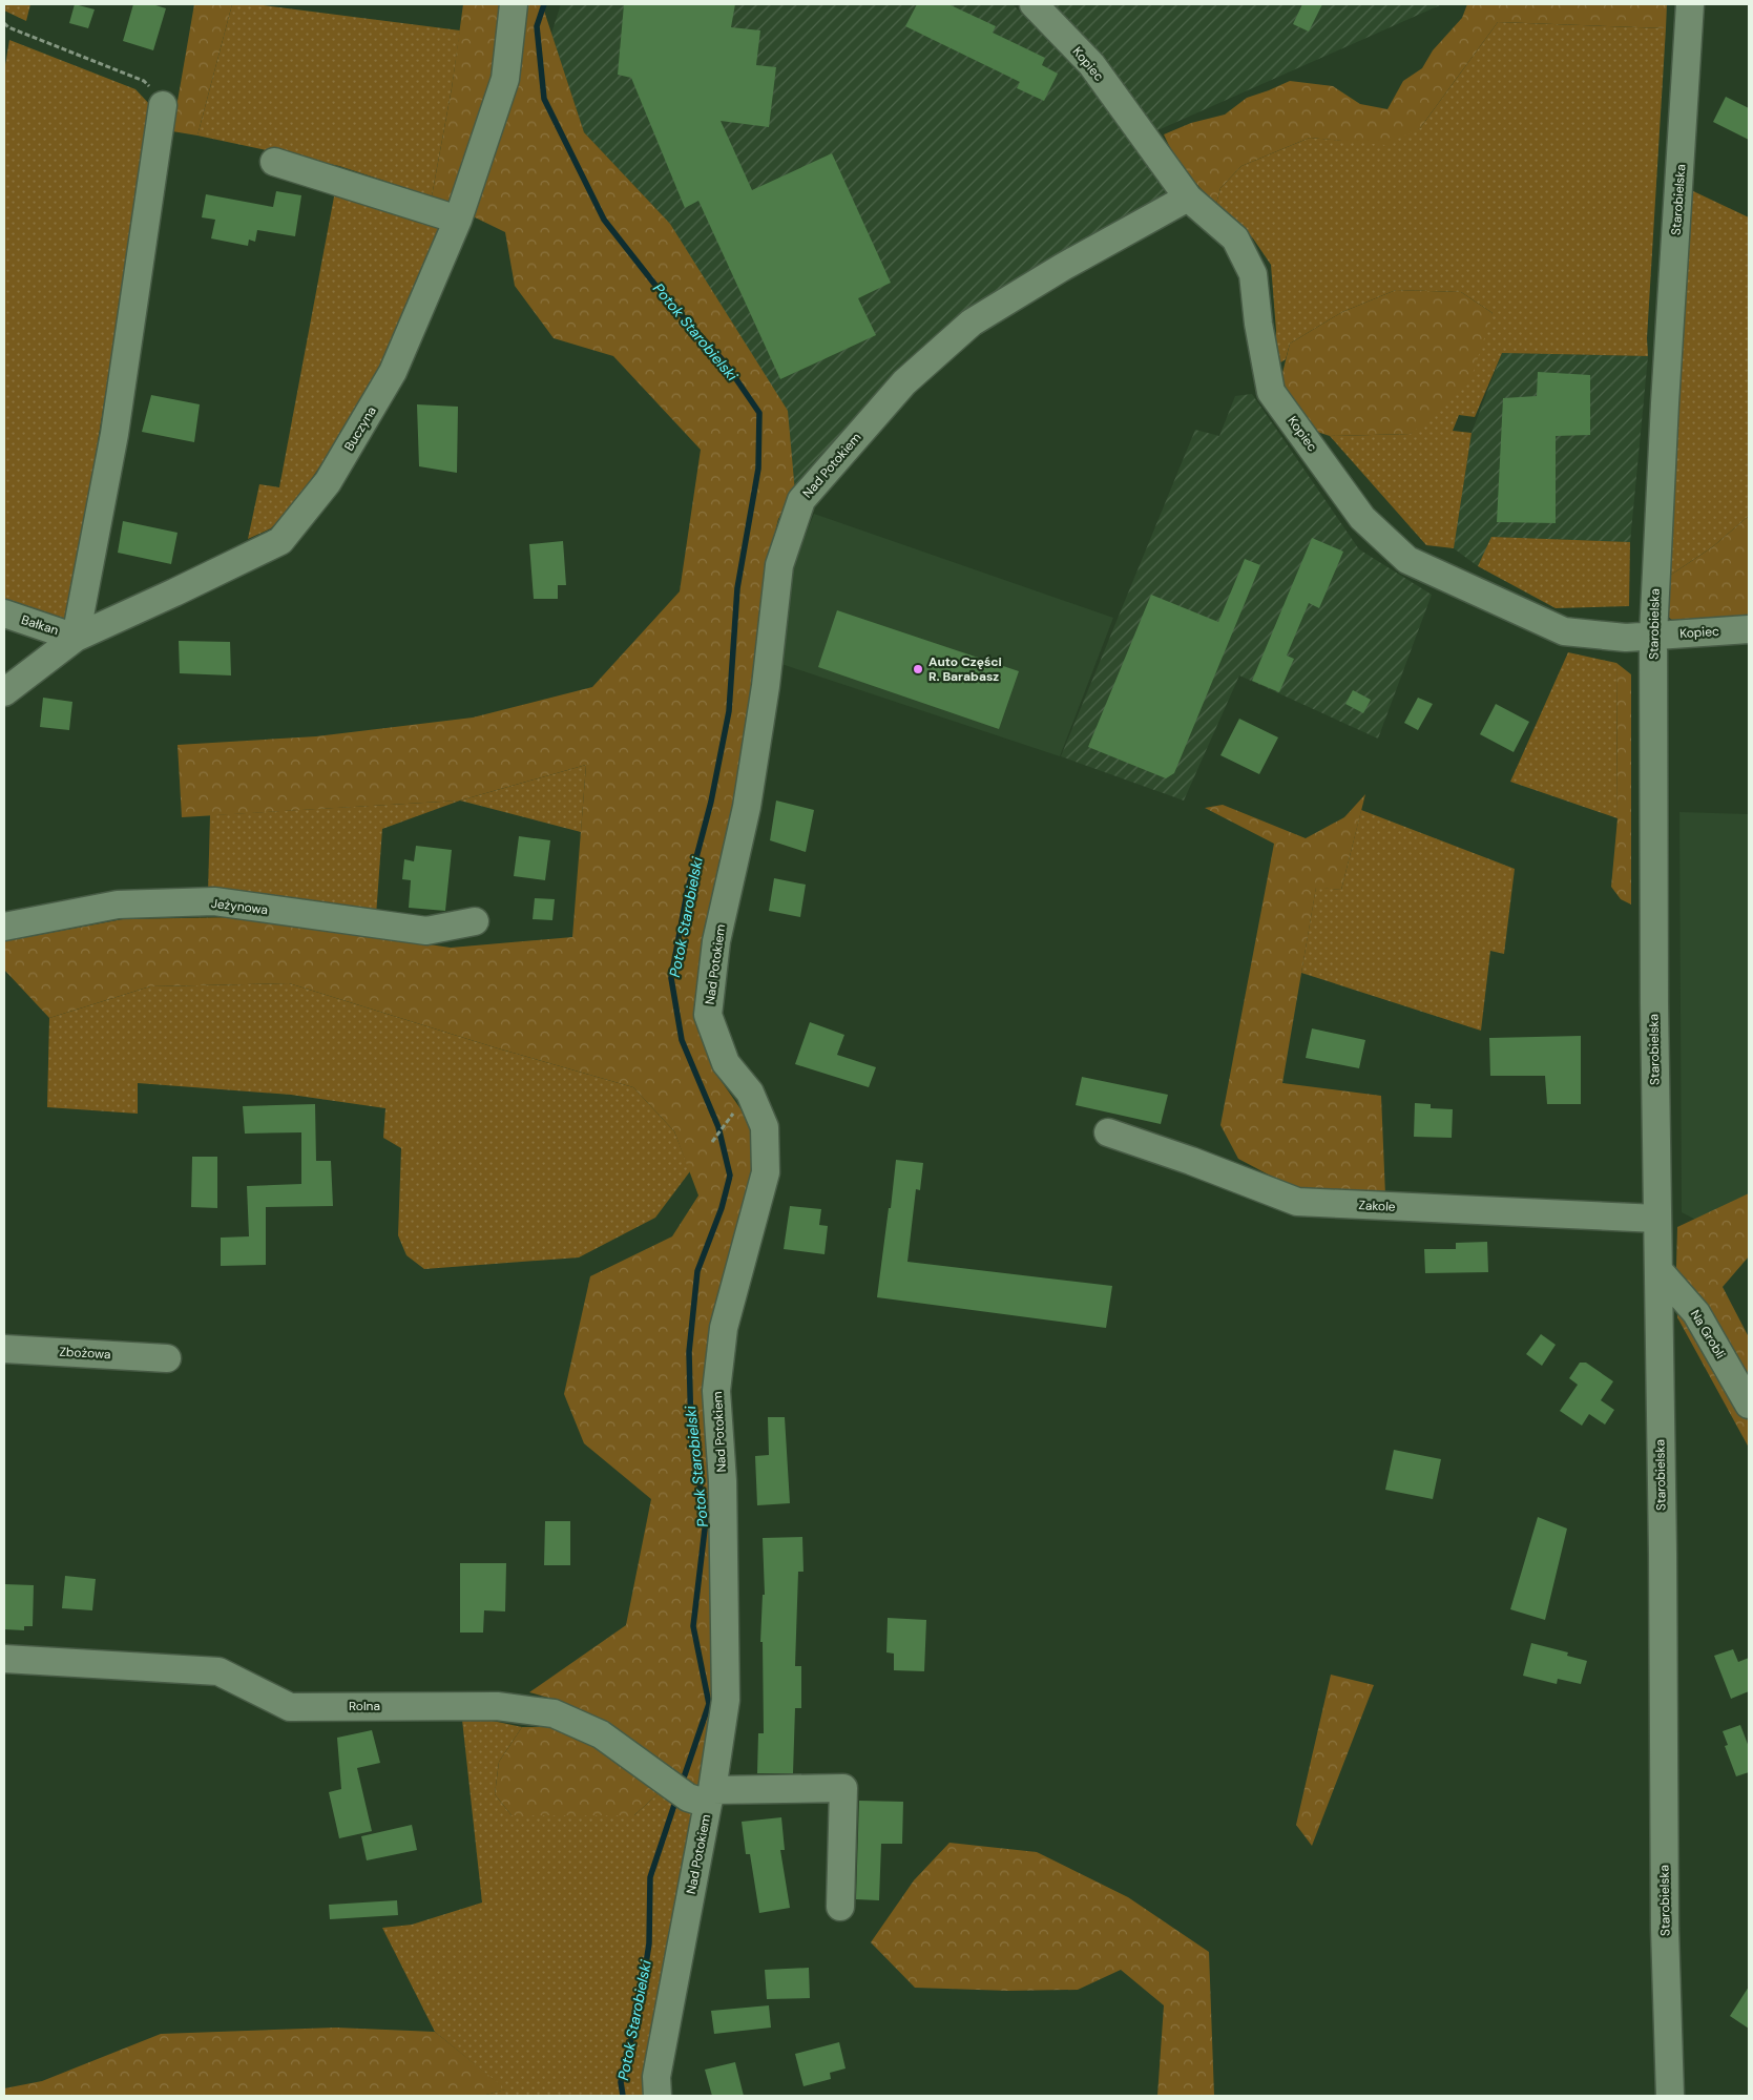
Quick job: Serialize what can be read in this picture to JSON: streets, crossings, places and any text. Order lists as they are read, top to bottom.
{
  "streets": {
    "street": [
      "Kopiec",
      "Starobielska",
      "Buczyna",
      "Nad Potokiem",
      "Bałkan",
      "Jeżynowa",
      "Zakole",
      "Na Grobli",
      "Zbożowa",
      "Rolna"
    ]
  },
  "crossings": [
    ["Kopiec", "Starobielska"],
    ["Kopiec", "Nad Potokiem"],
    ["Starobielska", "Zakole"],
    ["Starobielska", "Na Grobli"],
    ["Buczyna", "Bałkan"],
    ["Nad Potokiem", "Rolna"]
  ],
  "water": ["Potok Starobielski"],
  "places": ["Auto Części R. Barabasz"]
}
